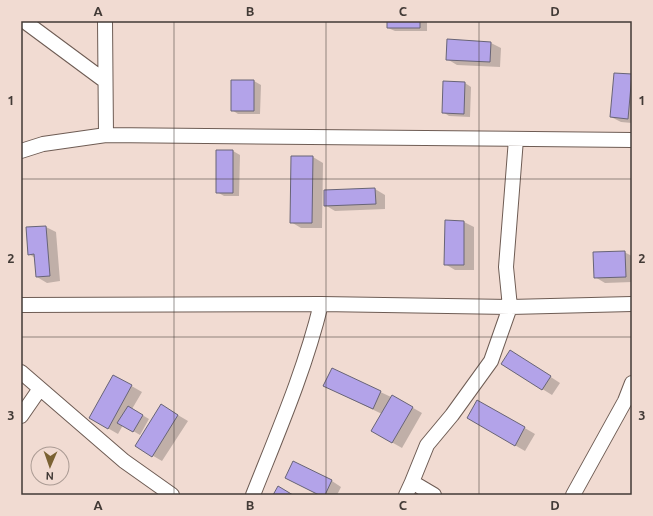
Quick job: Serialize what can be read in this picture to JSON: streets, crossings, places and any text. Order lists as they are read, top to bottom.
{
  "north": "bottom",
  "grid": {
    "columns": [
      "A",
      "B",
      "C",
      "D"
    ],
    "rows": ["1", "2", "3"]
  }
}
